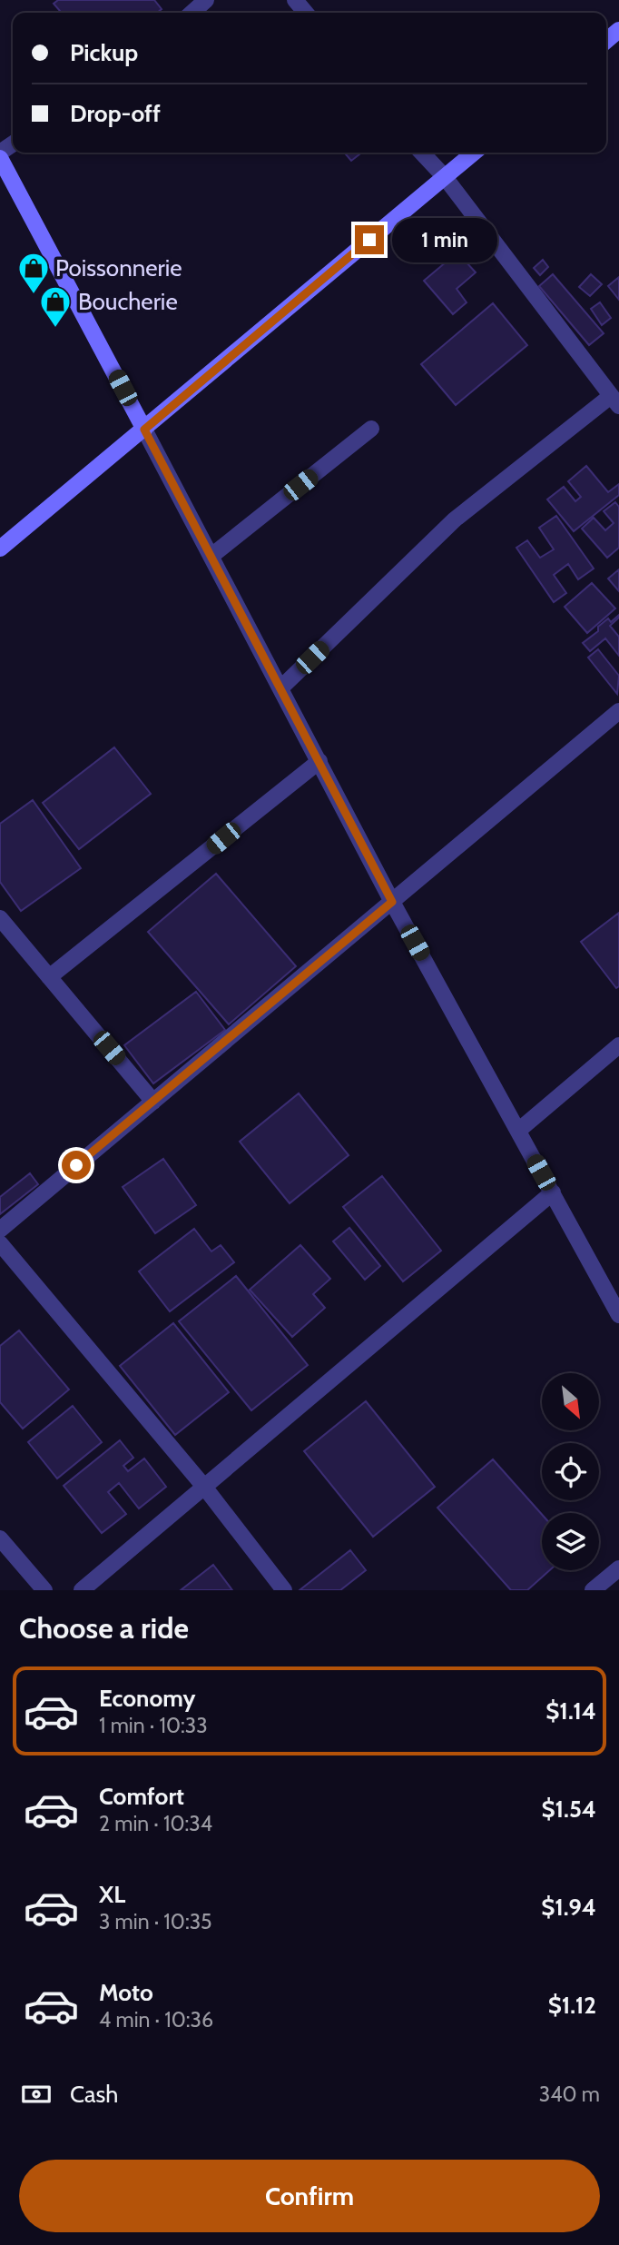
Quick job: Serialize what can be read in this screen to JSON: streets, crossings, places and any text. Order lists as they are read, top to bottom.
{
  "places": {
    "shop": ["Poissonnerie", "Boucherie"]
  },
  "north": "bottom right",
  "page": {
    "banner": ["Pickup", "Drop-off"],
    "bubble": "1 min",
    "heading": "Choose a ride",
    "list": [
      {
        "name": "Economy",
        "note": "1 min · 10:33",
        "value": "$1.14"
      },
      {
        "name": "Comfort",
        "note": "2 min · 10:34",
        "value": "$1.54"
      },
      {
        "name": "XL",
        "note": "3 min · 10:35",
        "value": "$1.94"
      },
      {
        "name": "Moto",
        "note": "4 min · 10:36",
        "value": "$1.12"
      }
    ],
    "pay": ["Cash", "340 m"],
    "buttons": "Confirm"
  }
}
